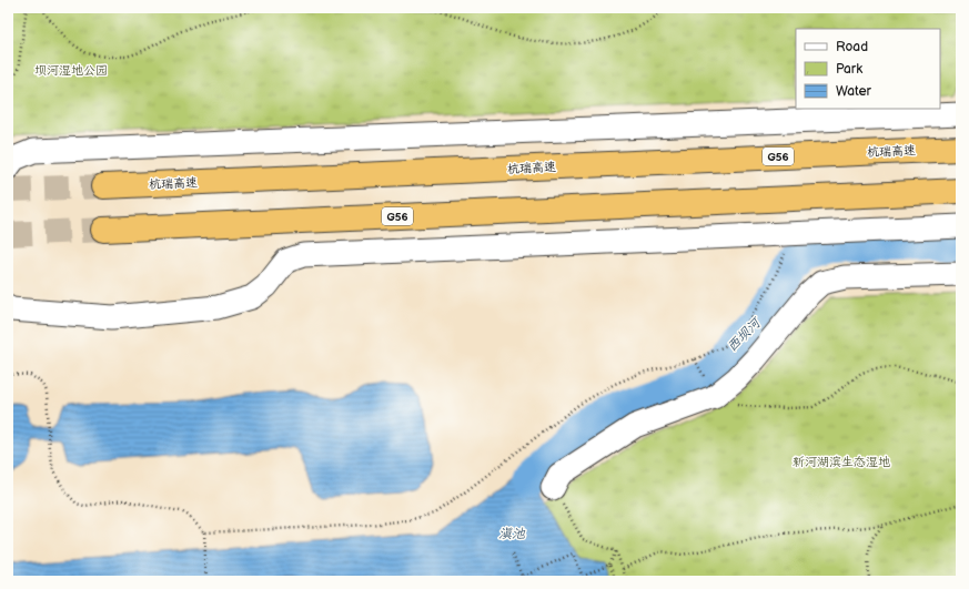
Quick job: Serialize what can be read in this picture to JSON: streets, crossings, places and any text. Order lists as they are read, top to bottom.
{
  "streets": {
    "highway": ["杭瑞高速", "G56"]
  },
  "water": ["西坝河", "滇池"],
  "parks": ["坝河湿地公园", "新河湖滨生态湿地"],
  "legend": ["Road", "Park", "Water"]
}
